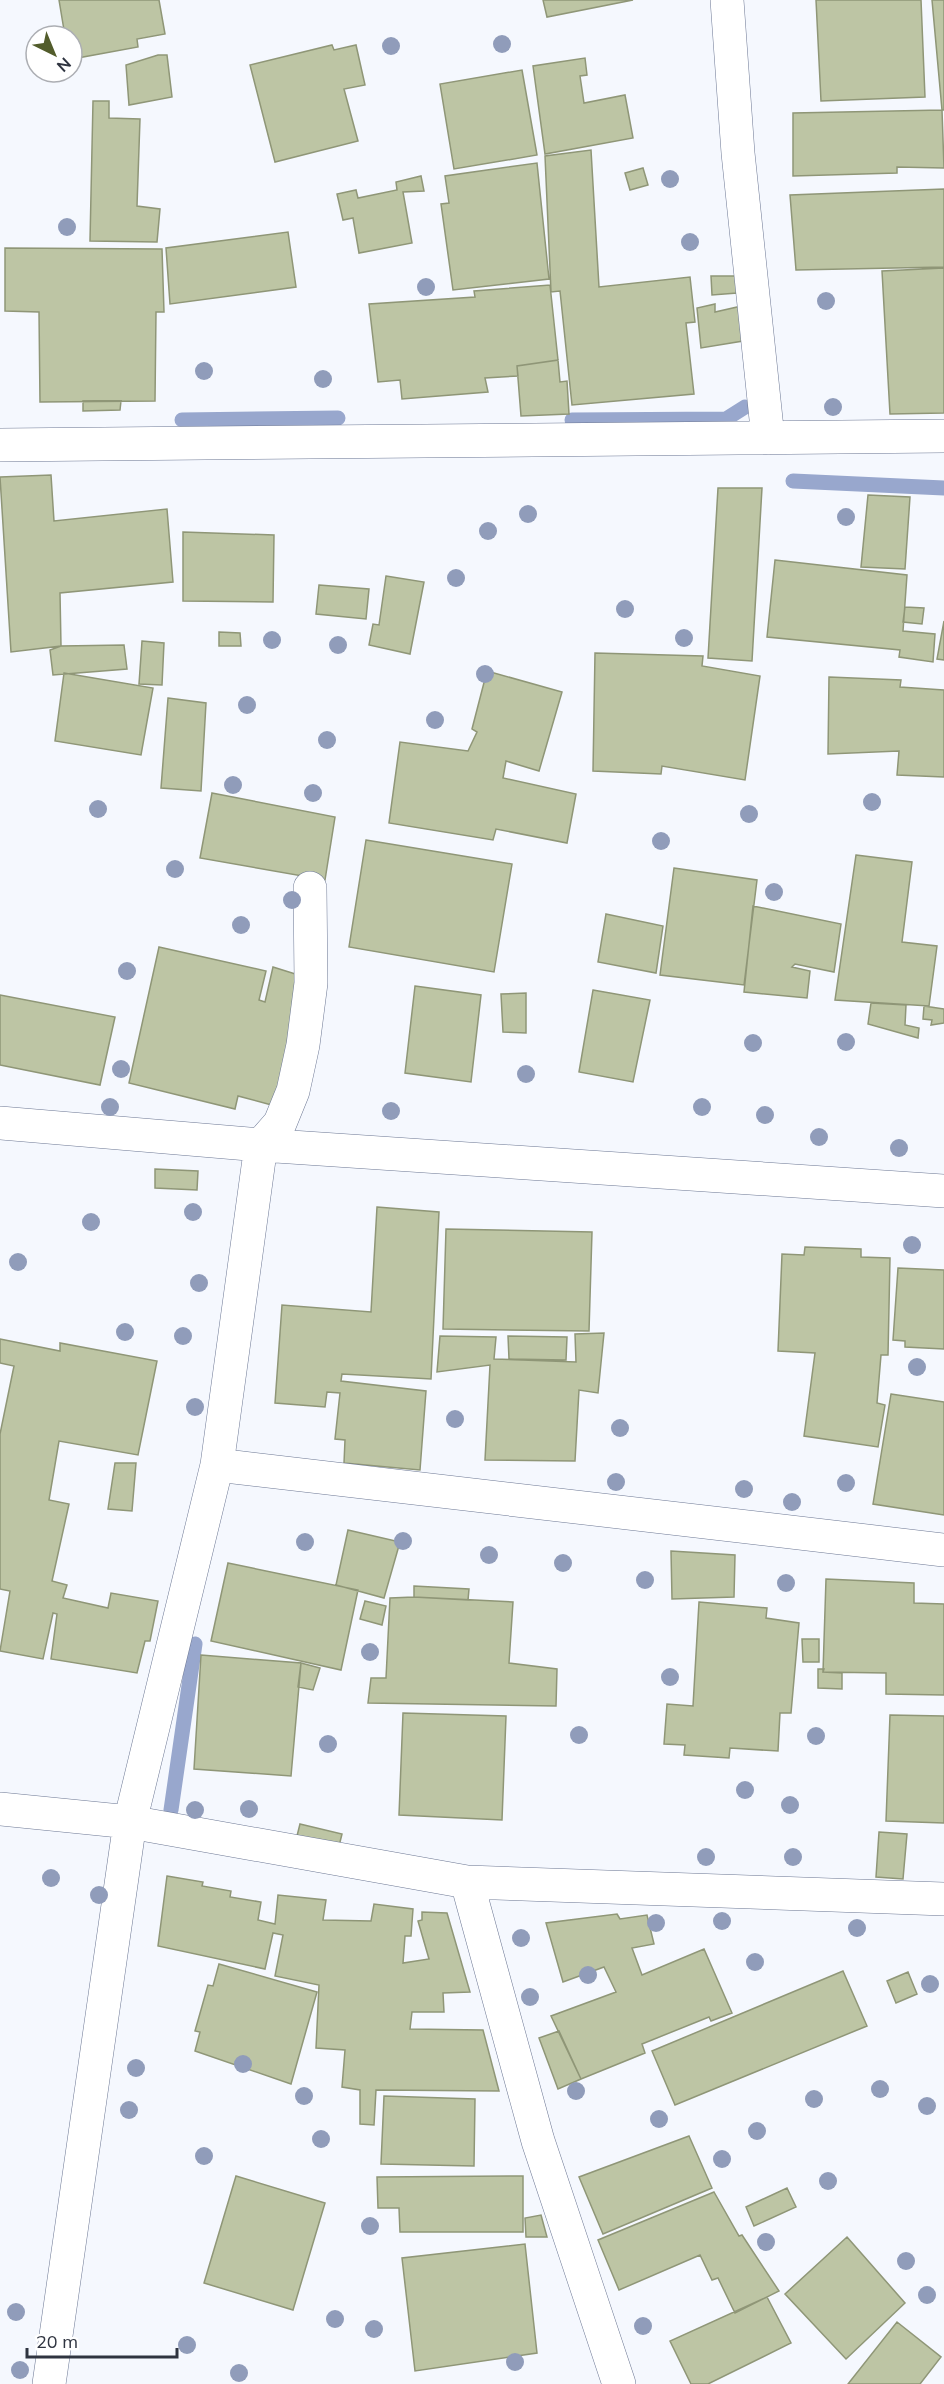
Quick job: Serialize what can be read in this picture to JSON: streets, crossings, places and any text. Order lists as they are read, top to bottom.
{
  "scale_bar": "20 m",
  "north": "bottom right"
}
